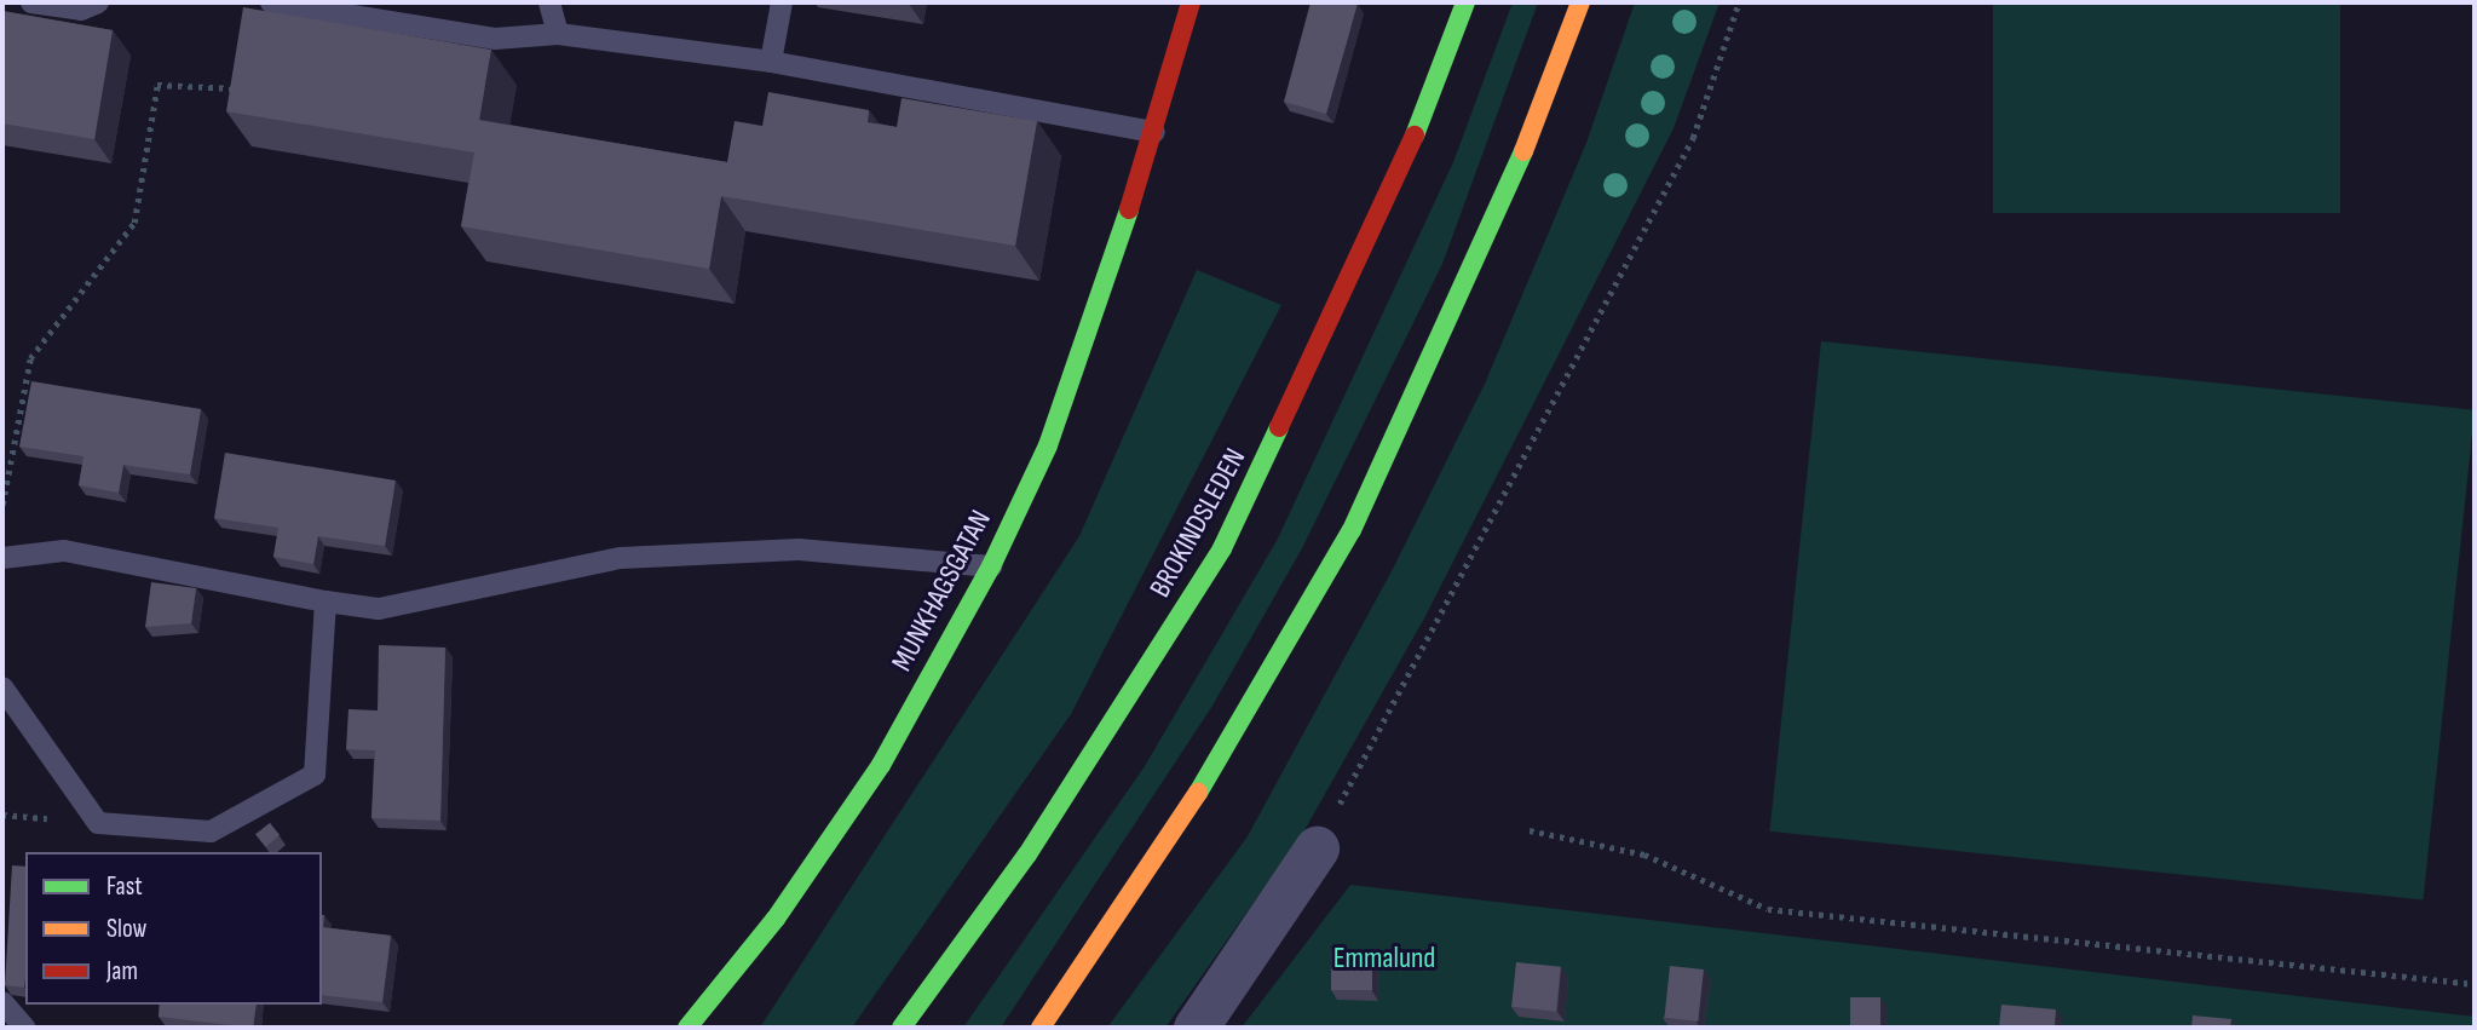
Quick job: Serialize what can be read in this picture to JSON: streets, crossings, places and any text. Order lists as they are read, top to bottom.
{
  "streets": {
    "main road": ["BROKINDSLEDEN", "MUNKHAGSGATAN"]
  },
  "parks": ["Emmalund"],
  "legend": ["Fast", "Slow", "Jam"]
}
